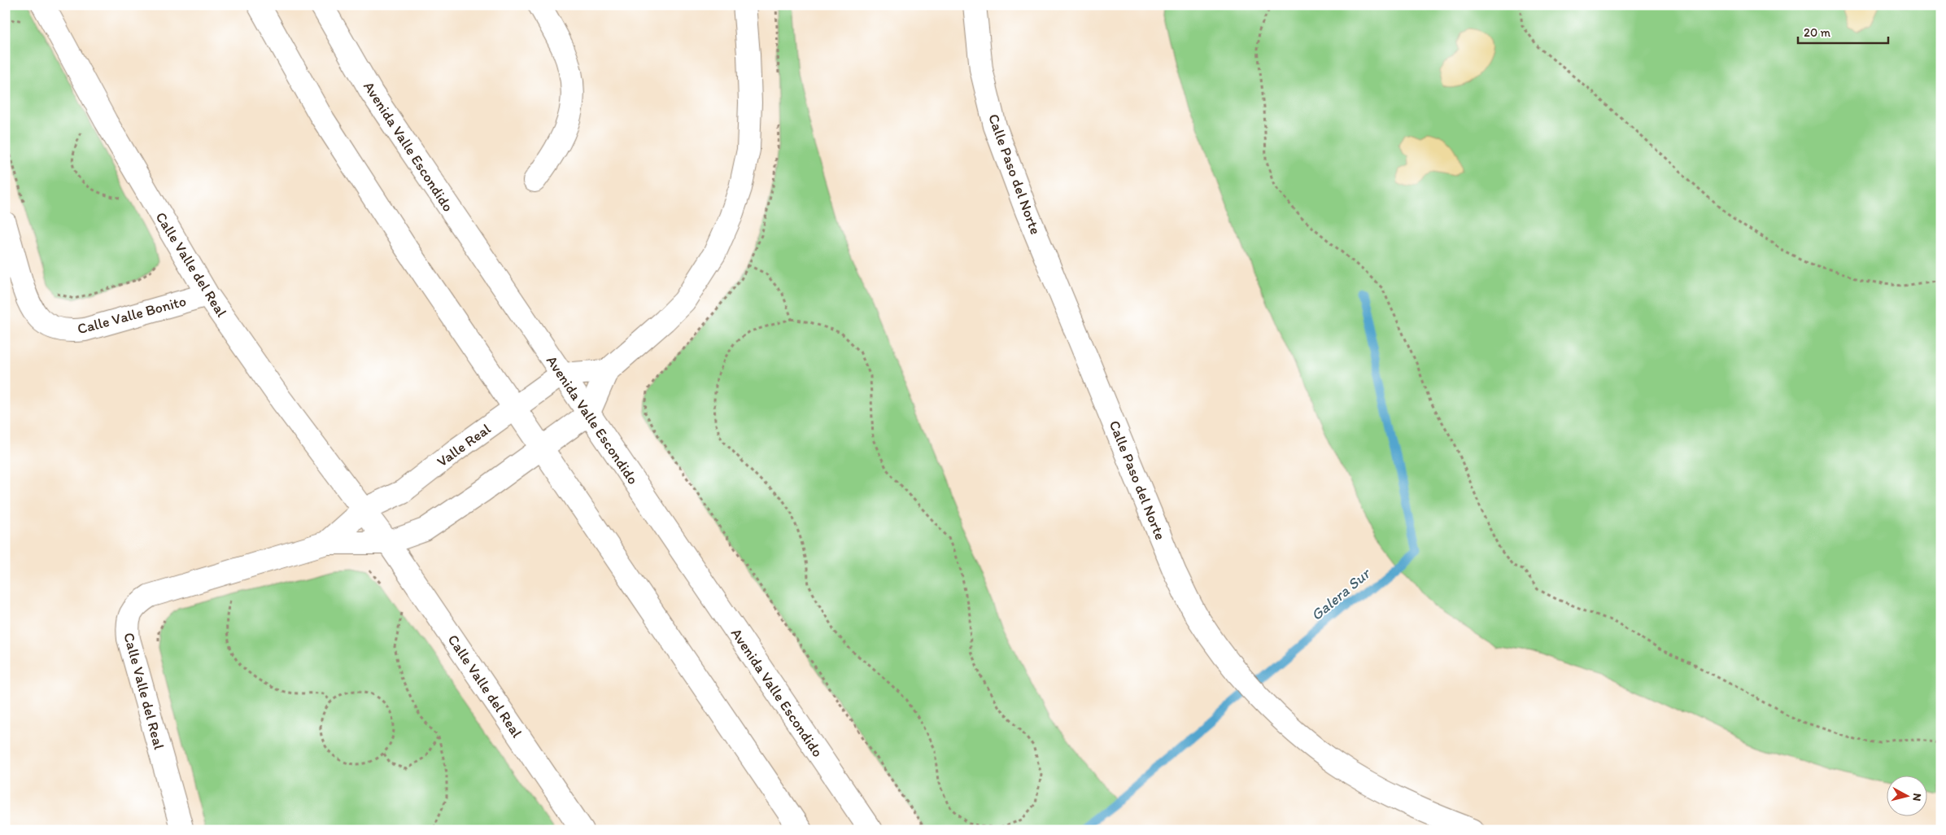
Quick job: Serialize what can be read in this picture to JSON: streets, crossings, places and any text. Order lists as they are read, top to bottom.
{
  "streets": {
    "street": [
      "Avenida Valle Escondido",
      "Calle Paso del Norte",
      "Calle Valle del Real",
      "Calle Valle Bonito",
      "Valle Real"
    ]
  },
  "crossings": [
    ["Avenida Valle Escondido", "Valle Real"],
    ["Calle Valle del Real", "Calle Valle Bonito"],
    ["Calle Valle del Real", "Valle Real"]
  ],
  "water": ["Galera Sur"],
  "scale_bar": "20 m",
  "north": "right"
}
